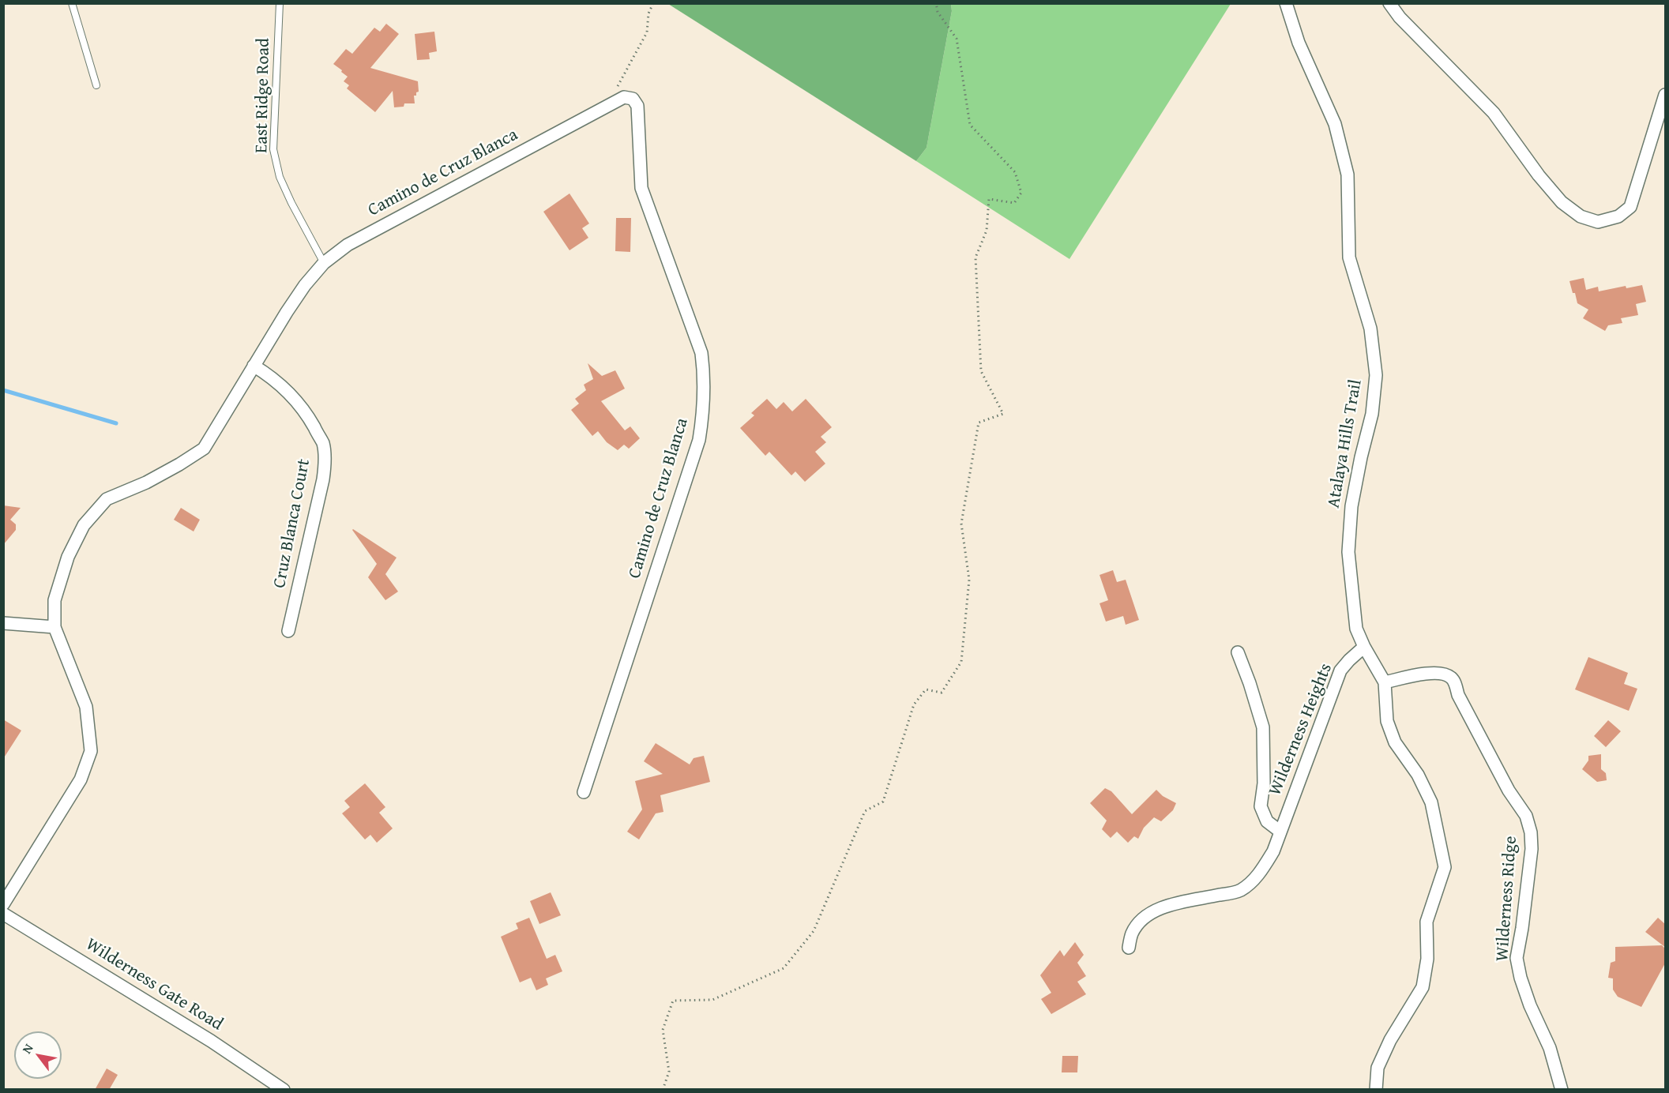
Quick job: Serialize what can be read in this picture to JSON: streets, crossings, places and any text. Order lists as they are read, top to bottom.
{
  "streets": {
    "street": [
      "Camino de Cruz Blanca",
      "Atalaya Hills Trail",
      "Cruz Blanca Court",
      "Wilderness Heights",
      "Wilderness Ridge",
      "Wilderness Gate Road"
    ],
    "lane": ["East Ridge Road"]
  },
  "crossings": [
    ["East Ridge Road", "Camino de Cruz Blanca"],
    ["Camino de Cruz Blanca", "Cruz Blanca Court"],
    ["Atalaya Hills Trail", "Wilderness Heights"],
    ["Atalaya Hills Trail", "Wilderness Ridge"]
  ],
  "north": "top left"
}
